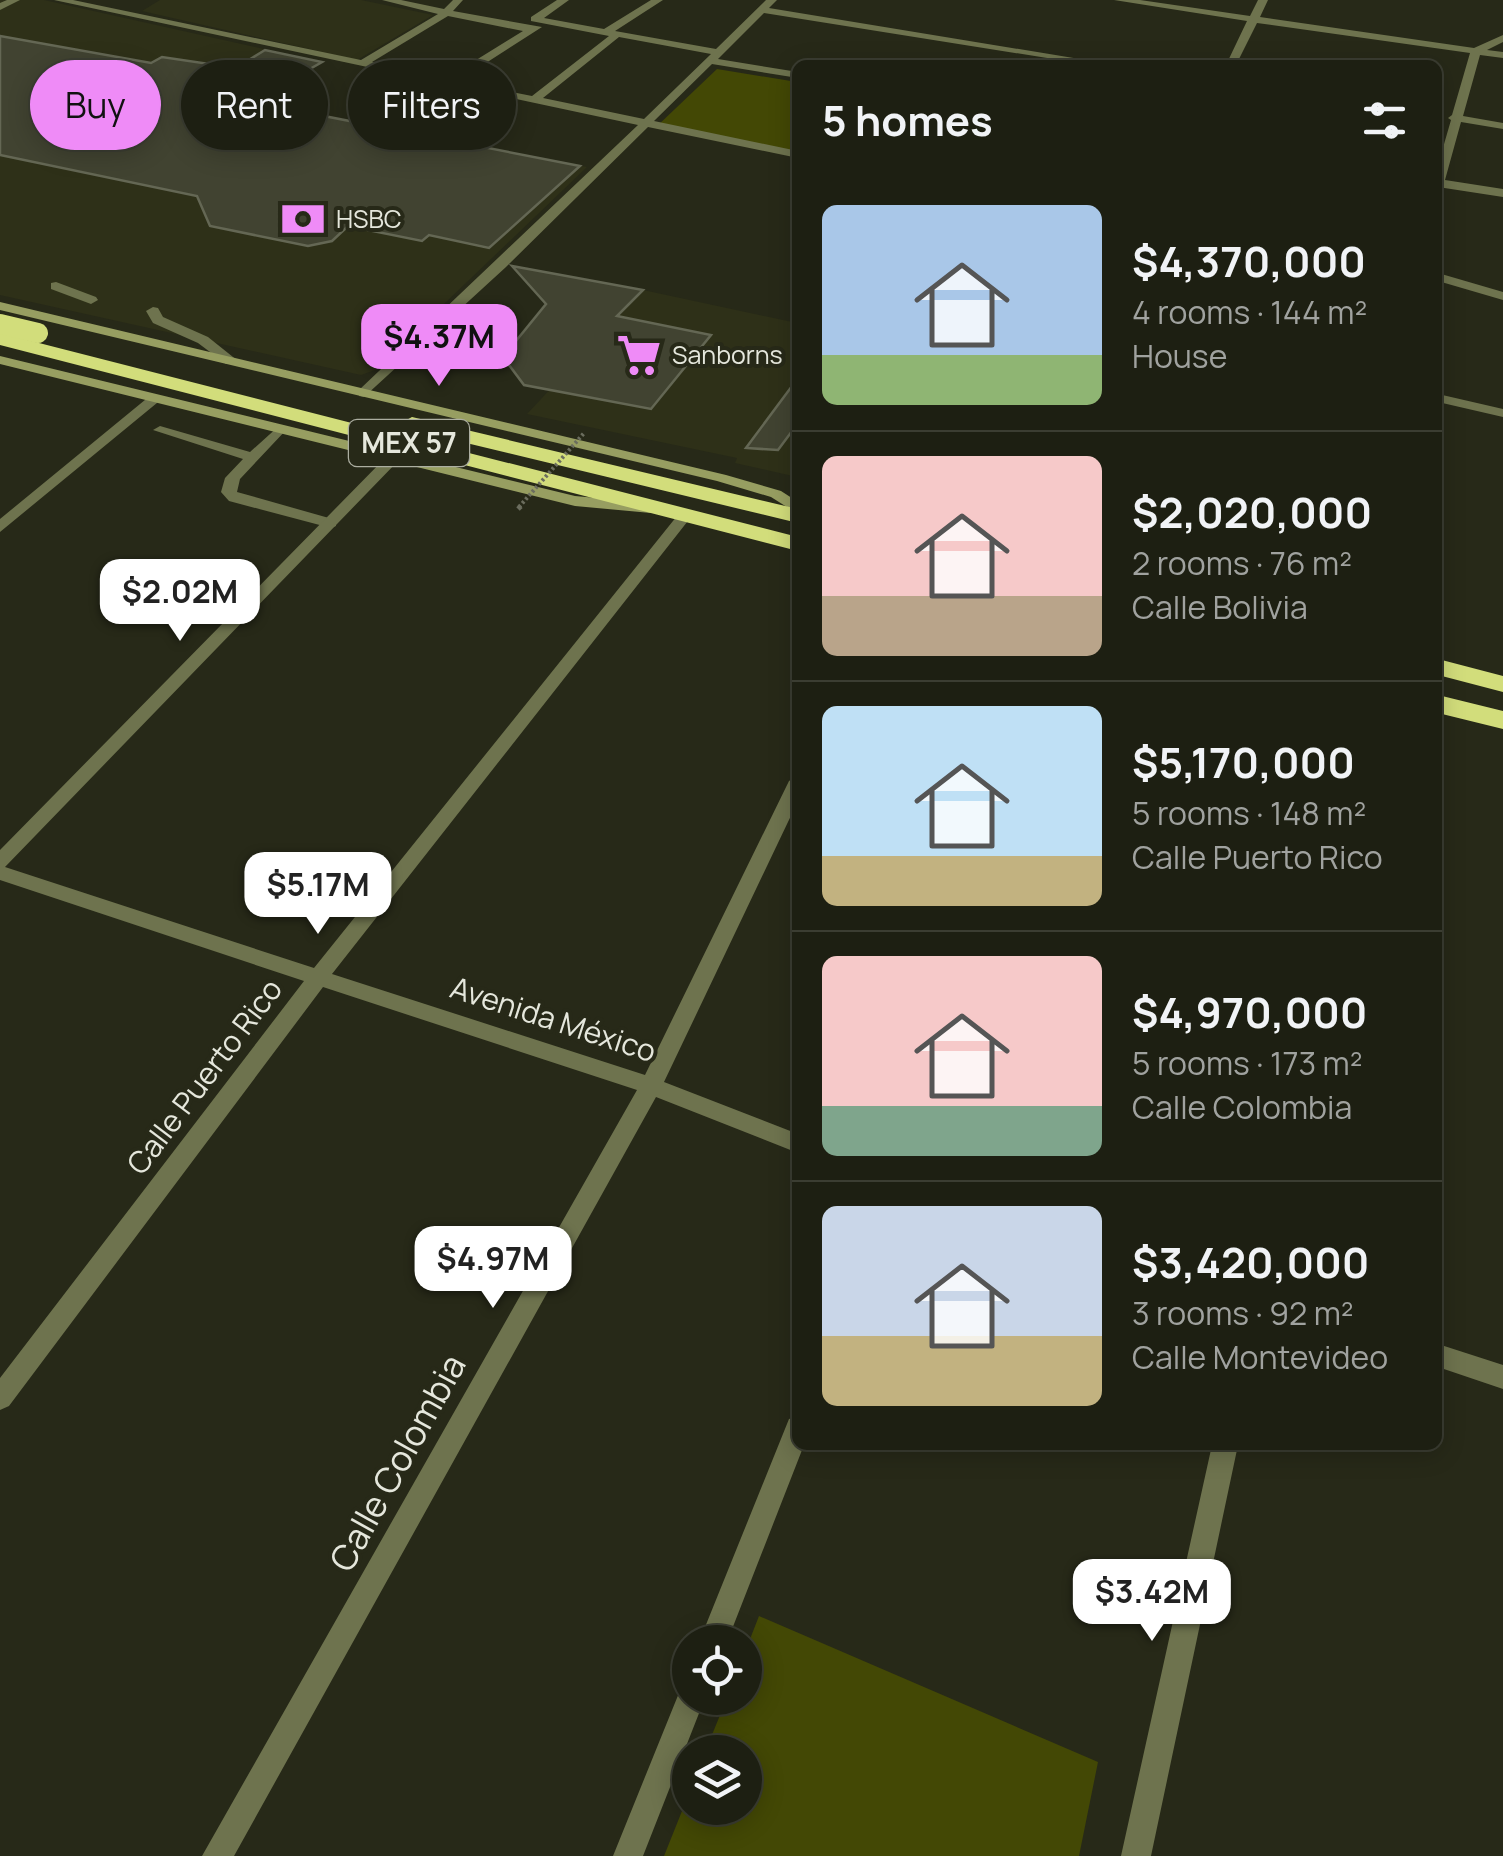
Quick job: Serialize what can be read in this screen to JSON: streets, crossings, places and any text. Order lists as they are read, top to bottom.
{
  "streets": {
    "highway": ["MEX 57"],
    "street": ["Avenida México", "Calle Puerto Rico", "Calle Colombia"]
  },
  "crossings": [
    ["MEX 57", "Calle Puerto Rico"],
    ["Avenida México", "Calle Puerto Rico"],
    ["Avenida México", "Calle Colombia"]
  ],
  "places": {
    "bank": ["HSBC"],
    "supermarket": ["Sanborns"]
  },
  "page": {
    "chip": ["Buy", "Rent", "Filters"],
    "heading": "5 homes",
    "list": [
      {
        "name": "$4,370,000",
        "note": "4 rooms · 144 m² · House"
      },
      {
        "name": "$2,020,000",
        "note": "2 rooms · 76 m² · Calle Bolivia"
      },
      {
        "name": "$5,170,000",
        "note": "5 rooms · 148 m² · Calle Puerto Rico"
      },
      {
        "name": "$4,970,000",
        "note": "5 rooms · 173 m² · Calle Colombia"
      },
      {
        "name": "$3,420,000",
        "note": "3 rooms · 92 m² · Calle Montevideo"
      }
    ],
    "price": [
      "$4.37M",
      "$2.02M",
      "$5.17M",
      "$4.97M",
      "$3.42M"
    ]
  }
}
